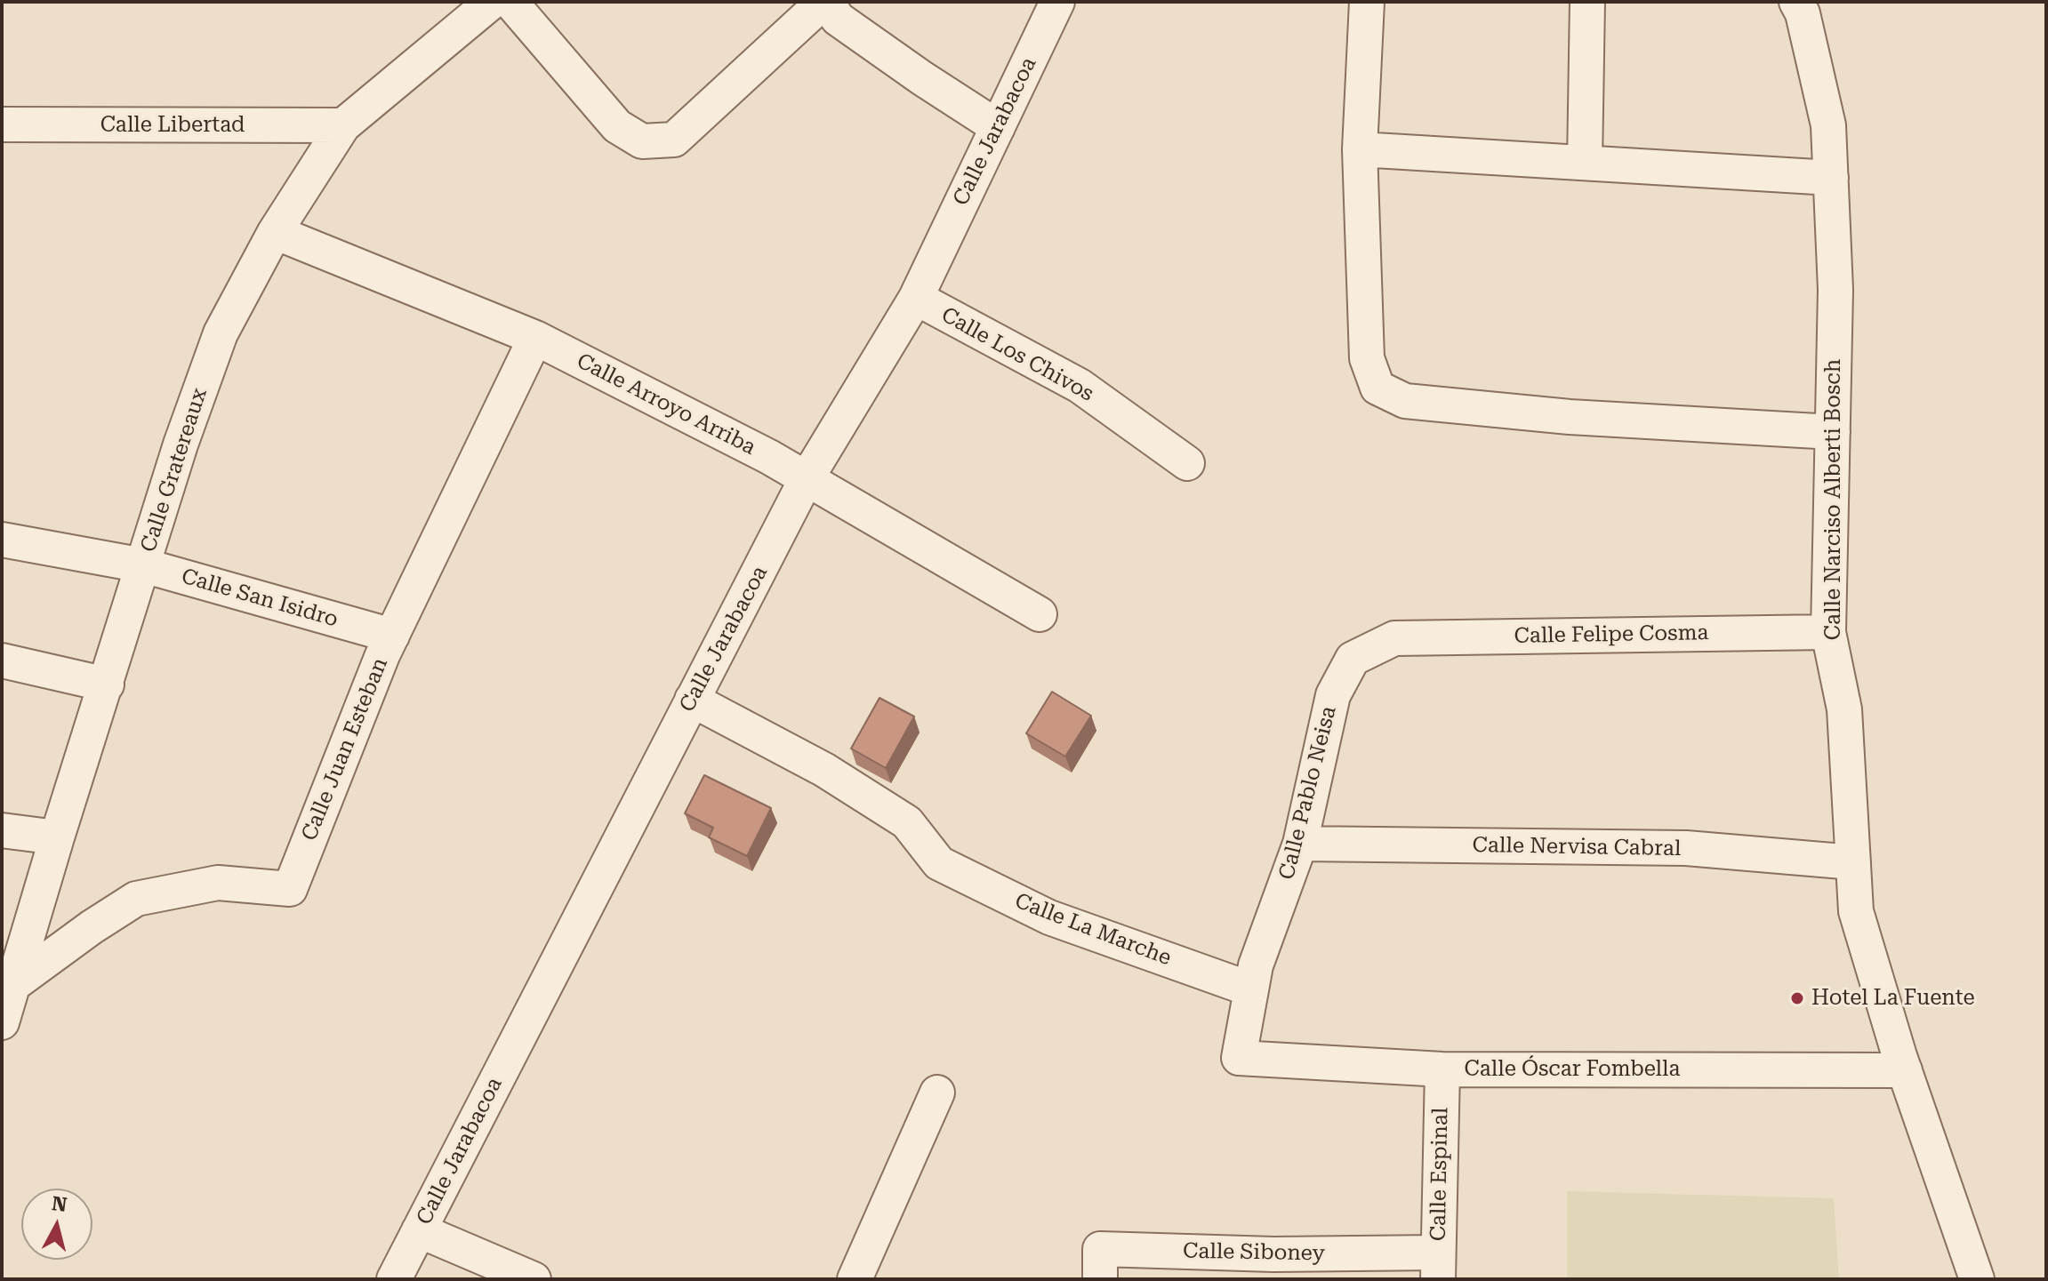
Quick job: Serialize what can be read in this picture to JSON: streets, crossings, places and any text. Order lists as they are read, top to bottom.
{
  "streets": {
    "street": [
      "Calle Libertad",
      "Calle Jarabacoa",
      "Calle Los Chivos",
      "Calle Arroyo Arriba",
      "Calle Gratereaux",
      "Calle Narciso Alberti Bosch",
      "Calle San Isidro",
      "Calle Felipe Cosma",
      "Calle Juan Esteban",
      "Calle Pablo Neisa",
      "Calle Nervisa Cabral",
      "Calle La Marche",
      "Calle Óscar Fombella",
      "Calle Espinal",
      "Calle Siboney"
    ]
  },
  "crossings": [
    ["Calle Libertad", "Calle Gratereaux"],
    ["Calle Jarabacoa", "Calle Los Chivos"],
    ["Calle Jarabacoa", "Calle Arroyo Arriba"],
    ["Calle Jarabacoa", "Calle La Marche"],
    ["Calle Arroyo Arriba", "Calle Gratereaux"],
    ["Calle Arroyo Arriba", "Calle Juan Esteban"],
    ["Calle Gratereaux", "Calle San Isidro"],
    ["Calle Gratereaux", "Calle Juan Esteban"],
    ["Calle Narciso Alberti Bosch", "Calle Felipe Cosma"],
    ["Calle Narciso Alberti Bosch", "Calle Nervisa Cabral"],
    ["Calle Narciso Alberti Bosch", "Calle Óscar Fombella"],
    ["Calle San Isidro", "Calle Juan Esteban"],
    ["Calle Felipe Cosma", "Calle Pablo Neisa"],
    ["Calle Pablo Neisa", "Calle Nervisa Cabral"],
    ["Calle Pablo Neisa", "Calle La Marche"],
    ["Calle Pablo Neisa", "Calle Óscar Fombella"],
    ["Calle Óscar Fombella", "Calle Espinal"],
    ["Calle Espinal", "Calle Siboney"]
  ],
  "places": ["Hotel La Fuente"],
  "north": "top"
}
